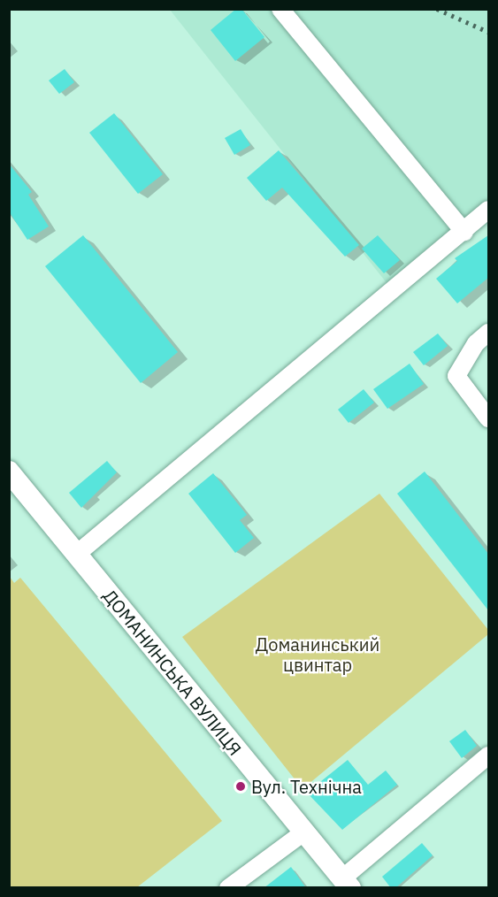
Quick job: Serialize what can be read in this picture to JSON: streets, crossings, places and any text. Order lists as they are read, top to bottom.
{
  "streets": {
    "main road": ["ДОМАНИНСЬКА ВУЛИЦЯ"]
  },
  "parks": ["Доманинський цвинтар"],
  "places": ["Вул. Технічна"]
}
